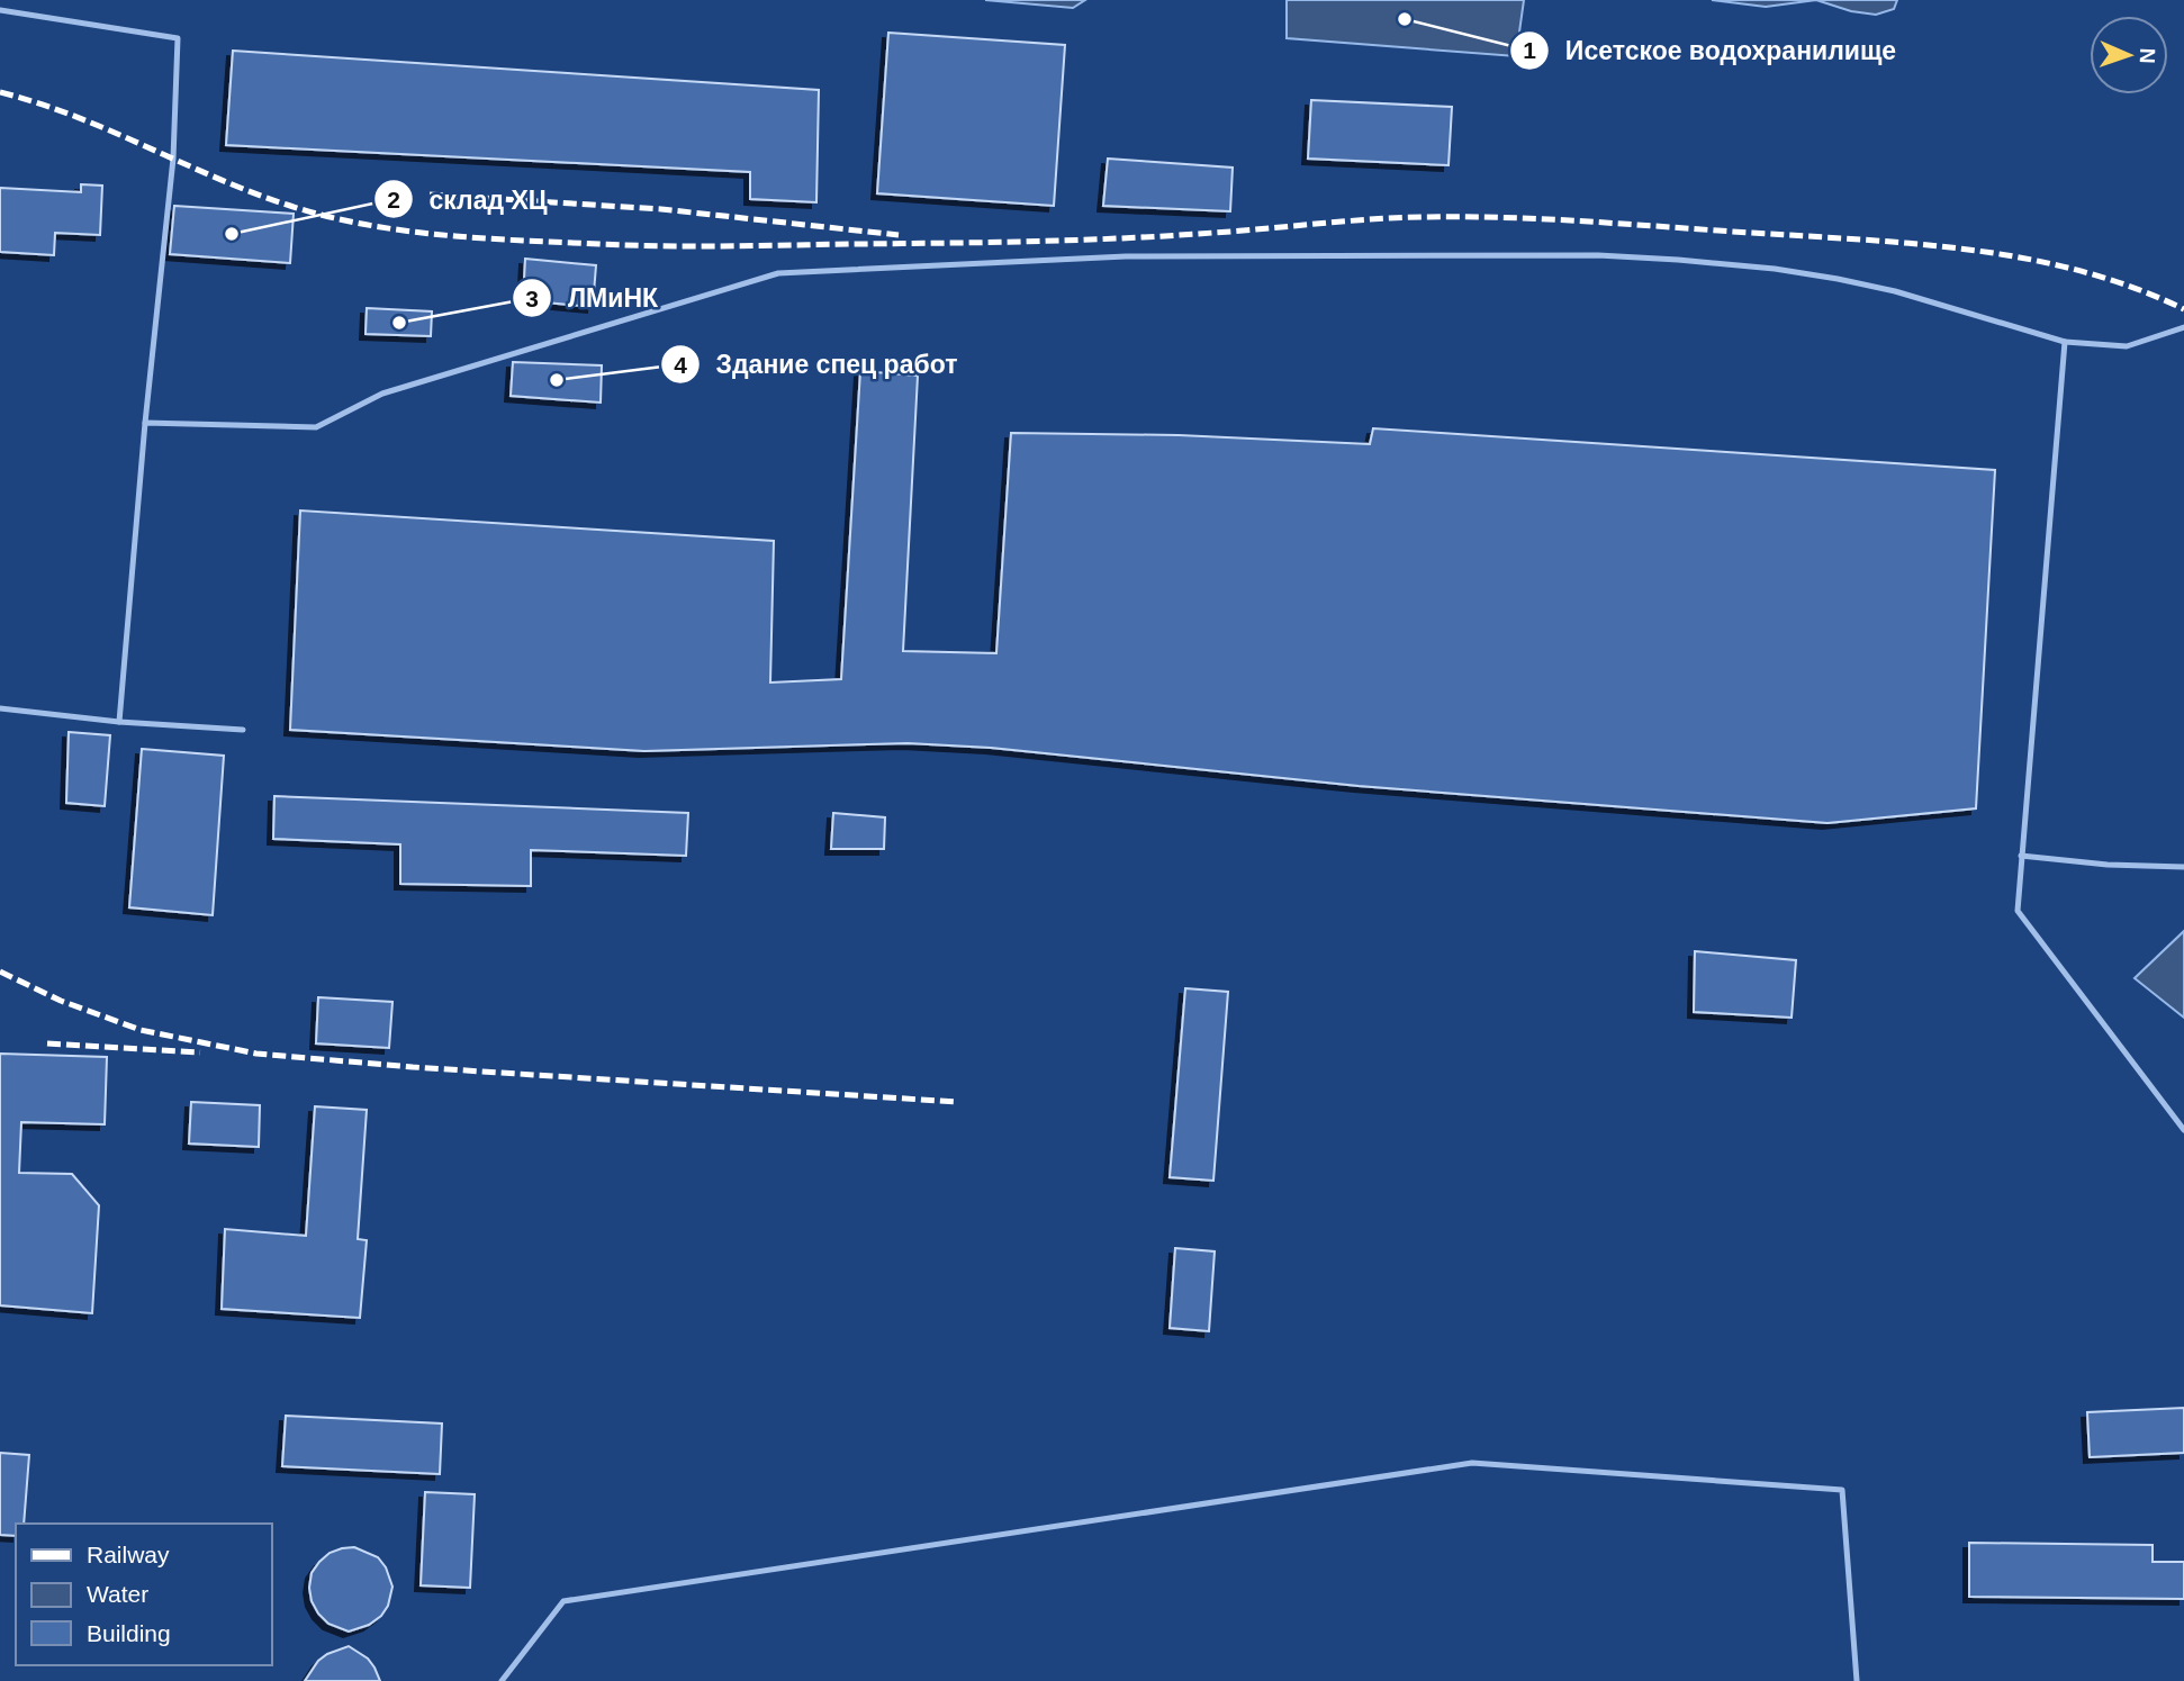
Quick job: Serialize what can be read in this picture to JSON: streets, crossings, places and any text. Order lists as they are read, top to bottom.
{
  "places": [
    "Исетское водохранилище",
    "склад ХЦ",
    "ЛМиНК",
    "Здание спец работ"
  ],
  "legend": ["Railway", "Water", "Building"],
  "north": "right"
}
